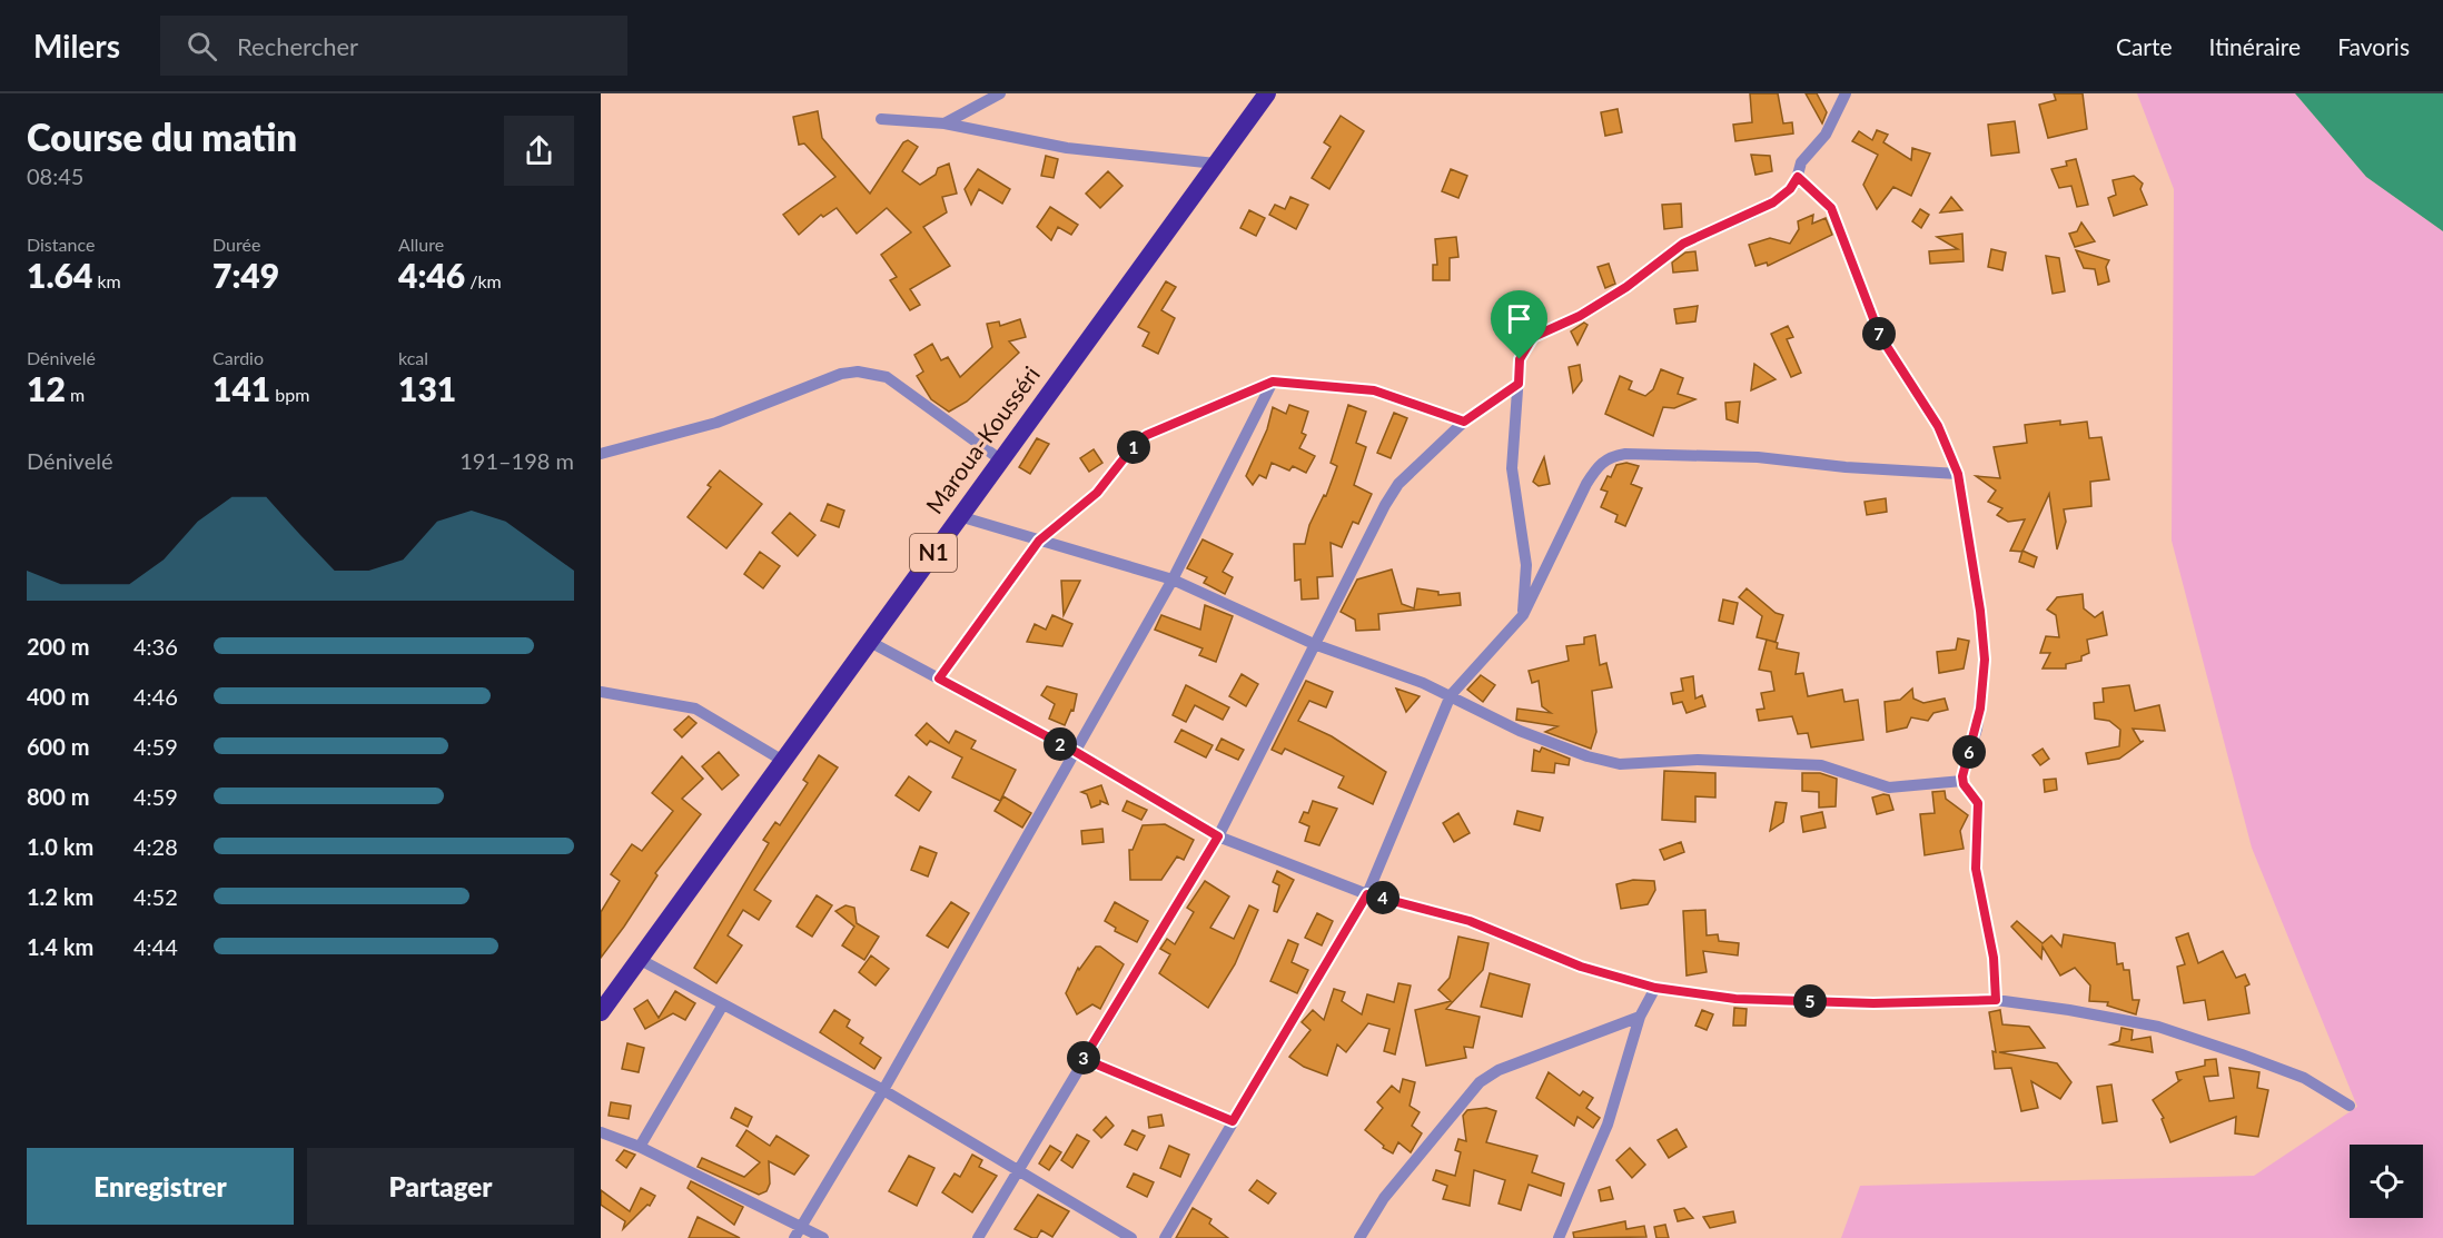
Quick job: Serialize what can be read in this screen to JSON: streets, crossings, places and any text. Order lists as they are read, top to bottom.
{
  "streets": {
    "highway": ["Maroua-Kousséri", "N1"]
  },
  "page": {
    "header": "Milers",
    "search": "Rechercher",
    "nav": ["Carte", "Itinéraire", "Favoris"],
    "heading": ["Course du matin", "08:45"],
    "stats": [
      ["Distance", "1.64 km"],
      ["Durée", "7:49"],
      ["Allure", "4:46 /km"],
      ["Dénivelé", "12 m"],
      ["Cardio", "141 bpm"],
      ["kcal", "131"]
    ],
    "pins": [
      "7",
      "1",
      "2",
      "6",
      "4",
      "5",
      "3"
    ],
    "chart": ["Dénivelé", "191–198 m"],
    "list": [
      {
        "name": "200 m",
        "note": "4:36"
      },
      {
        "name": "400 m",
        "note": "4:46"
      },
      {
        "name": "600 m",
        "note": "4:59"
      },
      {
        "name": "800 m",
        "note": "4:59"
      },
      {
        "name": "1.0 km",
        "note": "4:28"
      },
      {
        "name": "1.2 km",
        "note": "4:52"
      },
      {
        "name": "1.4 km",
        "note": "4:44"
      }
    ],
    "buttons": ["Enregistrer", "Partager"]
  }
}
